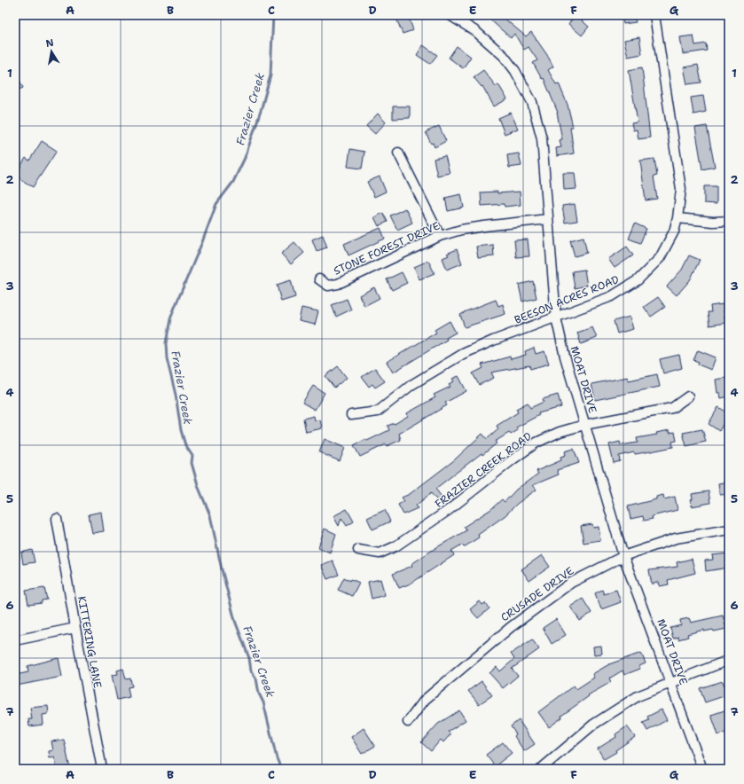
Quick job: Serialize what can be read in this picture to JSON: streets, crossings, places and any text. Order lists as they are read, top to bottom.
{
  "streets": {
    "street": [
      "STONE FOREST DRIVE",
      "BEESON ACRES ROAD",
      "MOAT DRIVE",
      "FRAZIER CREEK ROAD",
      "CRUSADE DRIVE",
      "KITTERING LANE"
    ]
  },
  "crossings": [
    ["STONE FOREST DRIVE", "MOAT DRIVE"],
    ["BEESON ACRES ROAD", "MOAT DRIVE"],
    ["MOAT DRIVE", "FRAZIER CREEK ROAD"],
    ["MOAT DRIVE", "CRUSADE DRIVE"]
  ],
  "water": ["Frazier Creek"],
  "north": "top",
  "grid": {
    "columns": [
      "A",
      "B",
      "C",
      "D",
      "E",
      "F",
      "G"
    ],
    "rows": [
      "1",
      "2",
      "3",
      "4",
      "5",
      "6",
      "7"
    ]
  }
}
